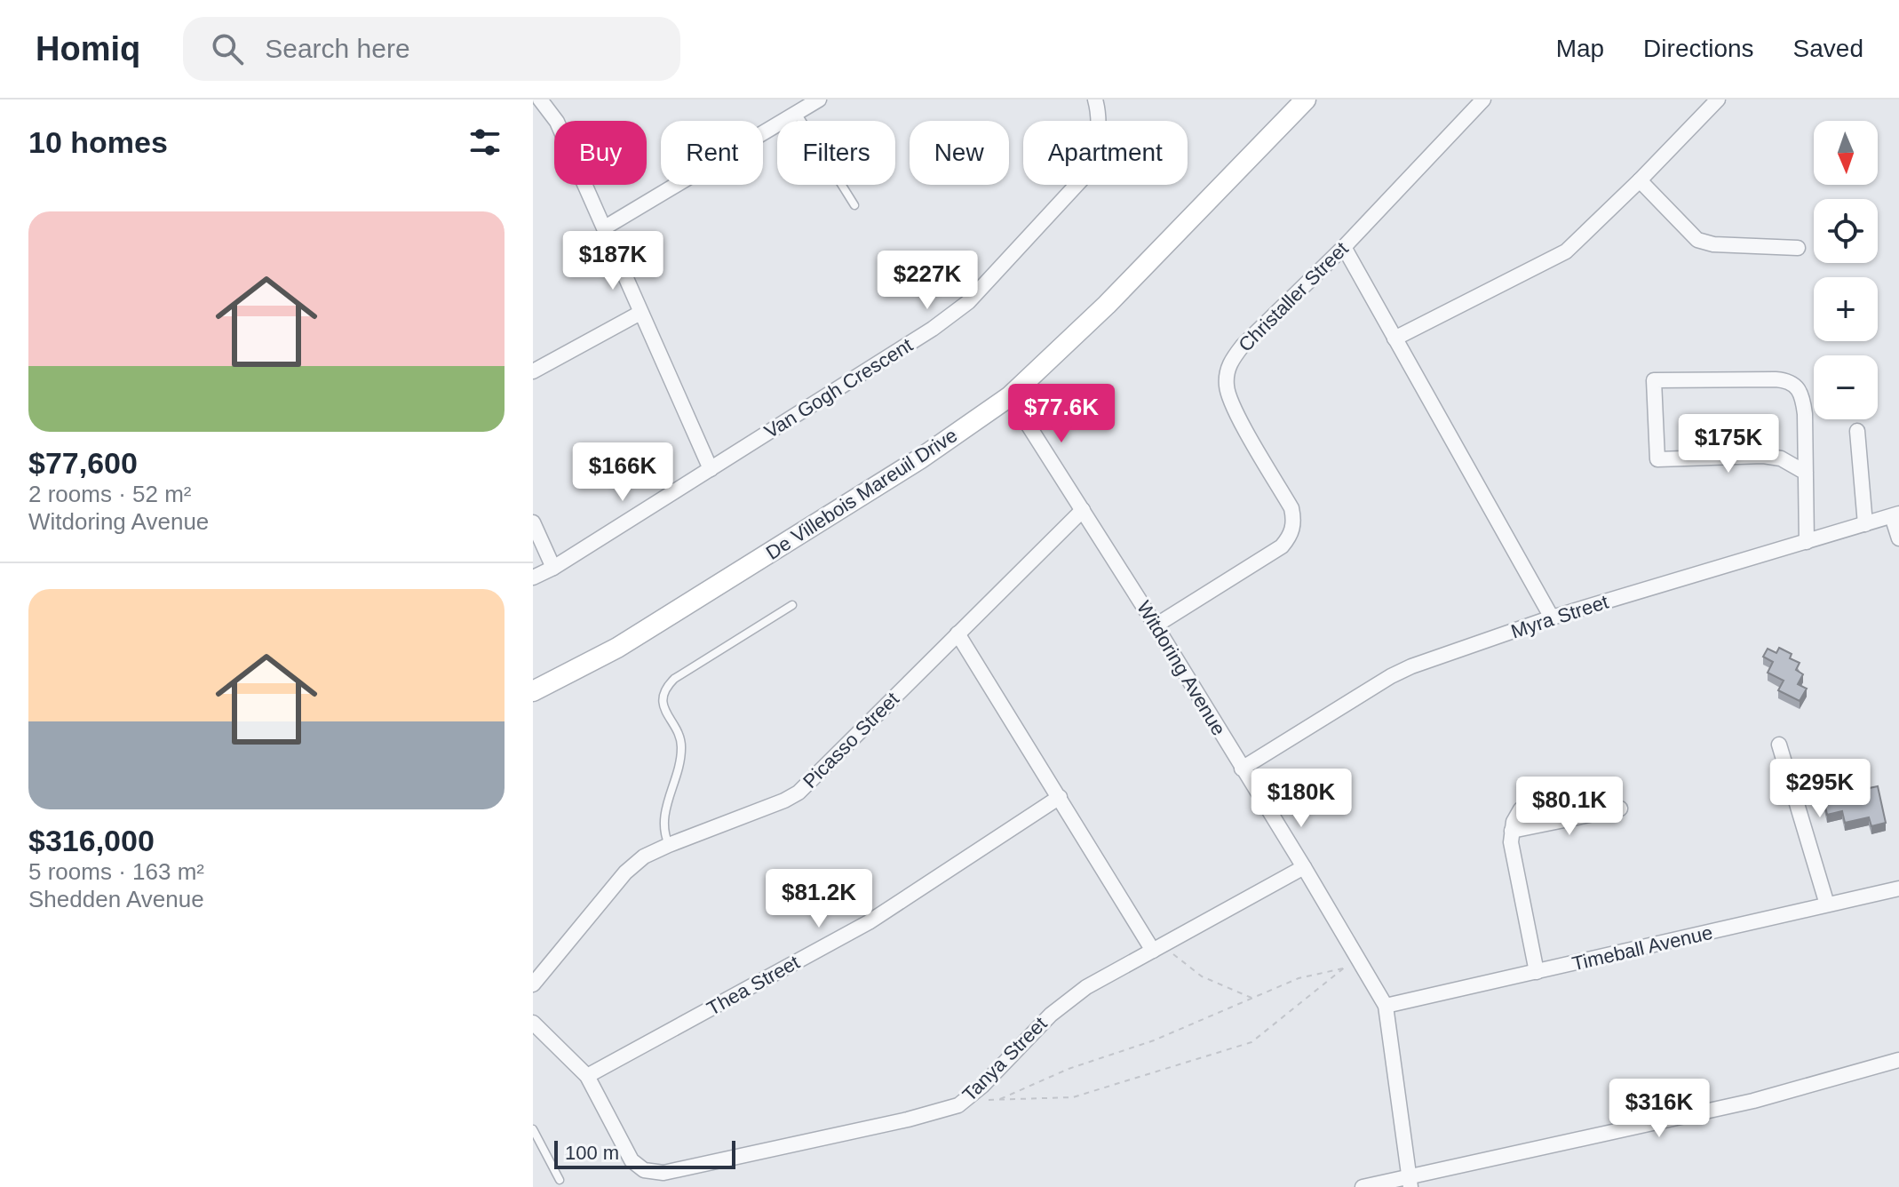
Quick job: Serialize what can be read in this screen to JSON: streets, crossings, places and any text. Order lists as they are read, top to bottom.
{
  "streets": {
    "main road": ["De Villebois Mareuil Drive"],
    "street": [
      "Christaller Street",
      "Van Gogh Crescent",
      "Myra Street",
      "Witdoring Avenue",
      "Picasso Street",
      "Timeball Avenue",
      "Thea Street",
      "Tanya Street"
    ]
  },
  "crossings": [
    ["Christaller Street", "Witdoring Avenue"],
    ["De Villebois Mareuil Drive", "Witdoring Avenue"],
    ["Myra Street", "Witdoring Avenue"],
    ["Witdoring Avenue", "Picasso Street"],
    ["Witdoring Avenue", "Timeball Avenue"],
    ["Witdoring Avenue", "Tanya Street"],
    ["Thea Street", "Tanya Street"]
  ],
  "scale_bar": "100 m",
  "north": "bottom",
  "page": {
    "header": "Homiq",
    "search": "Search here",
    "nav": ["Map", "Directions", "Saved"],
    "heading": "10 homes",
    "map_buttons": ["+", "−"],
    "chip": [
      "Buy",
      "Rent",
      "Filters",
      "New",
      "Apartment"
    ],
    "list": [
      {
        "name": "$77,600",
        "note": "2 rooms · 52 m² · Witdoring Avenue"
      },
      {
        "name": "$316,000",
        "note": "5 rooms · 163 m² · Shedden Avenue"
      }
    ],
    "price": [
      "$187K",
      "$227K",
      "$77.6K",
      "$175K",
      "$166K",
      "$295K",
      "$180K",
      "$80.1K",
      "$81.2K",
      "$316K"
    ],
    "scale": "100 m"
  }
}
